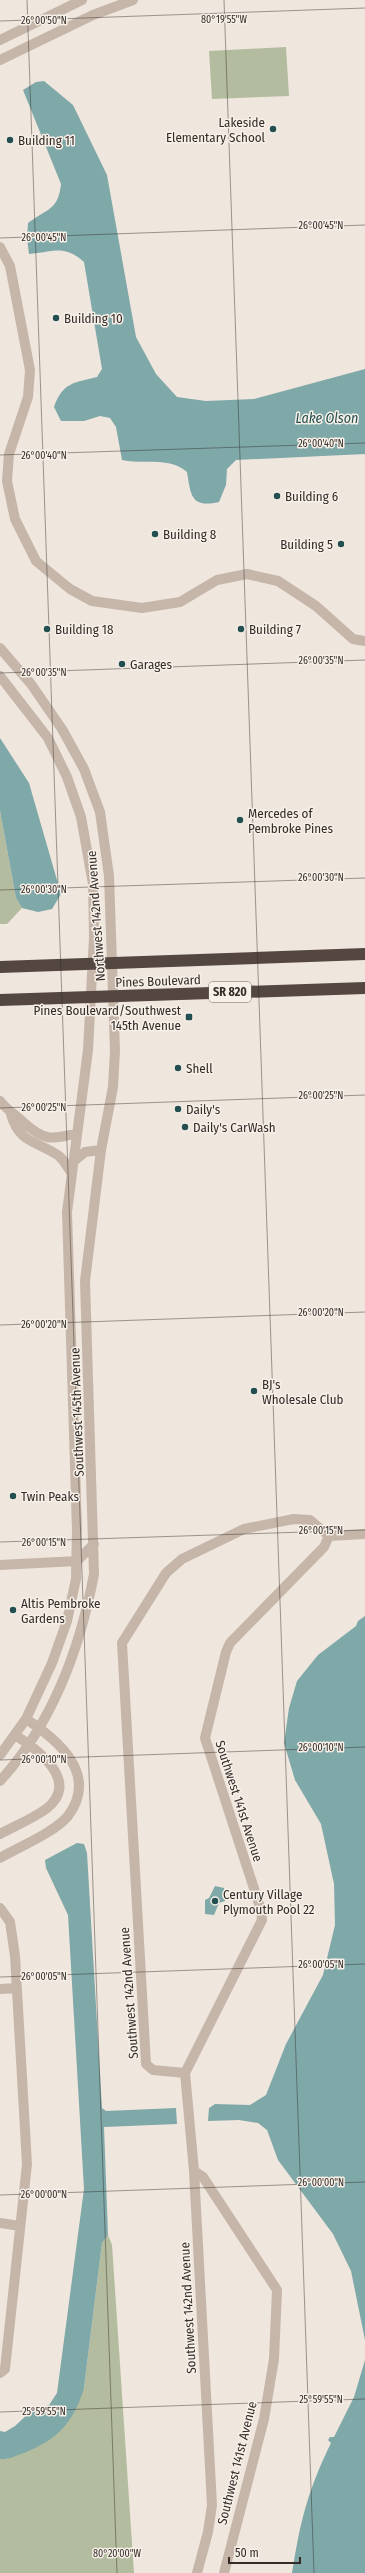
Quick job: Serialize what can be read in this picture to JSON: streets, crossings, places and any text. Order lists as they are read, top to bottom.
{
  "streets": {
    "highway": ["Pines Boulevard", "SR 820"],
    "street": [
      "Northwest 142nd Avenue",
      "Southwest 145th Avenue",
      "Southwest 141st Avenue",
      "Southwest 142nd Avenue"
    ]
  },
  "crossings": [
    ["Northwest 142nd Avenue", "Pines Boulevard"],
    ["Northwest 142nd Avenue", "Southwest 145th Avenue"],
    ["Pines Boulevard", "Southwest 145th Avenue"],
    ["Southwest 141st Avenue", "Southwest 142nd Avenue"]
  ],
  "water": ["Lake Olson"],
  "places": {
    "other": [
      "Lakeside Elementary School",
      "Building 11",
      "Building 10",
      "Building 6",
      "Building 8",
      "Building 5",
      "Building 18",
      "Building 7",
      "Garages",
      "Mercedes of Pembroke Pines",
      "Shell",
      "Daily's",
      "Daily's CarWash",
      "BJ's Wholesale Club",
      "Twin Peaks",
      "Altis Pembroke Gardens",
      "Century Village Plymouth Pool 22"
    ],
    "transit": ["Pines Boulevard/Southwest 145th Avenue"]
  },
  "scale_bar": "50 m",
  "coordinates": [
    "80°19'55\"W",
    "26°00'50\"N",
    "26°00'45\"N",
    "26°00'40\"N",
    "26°00'35\"N",
    "26°00'30\"N",
    "26°00'25\"N",
    "26°00'20\"N",
    "26°00'15\"N",
    "26°00'10\"N",
    "26°00'05\"N",
    "26°00'00\"N",
    "25°59'55\"N",
    "80°20'00\"W"
  ]
}
